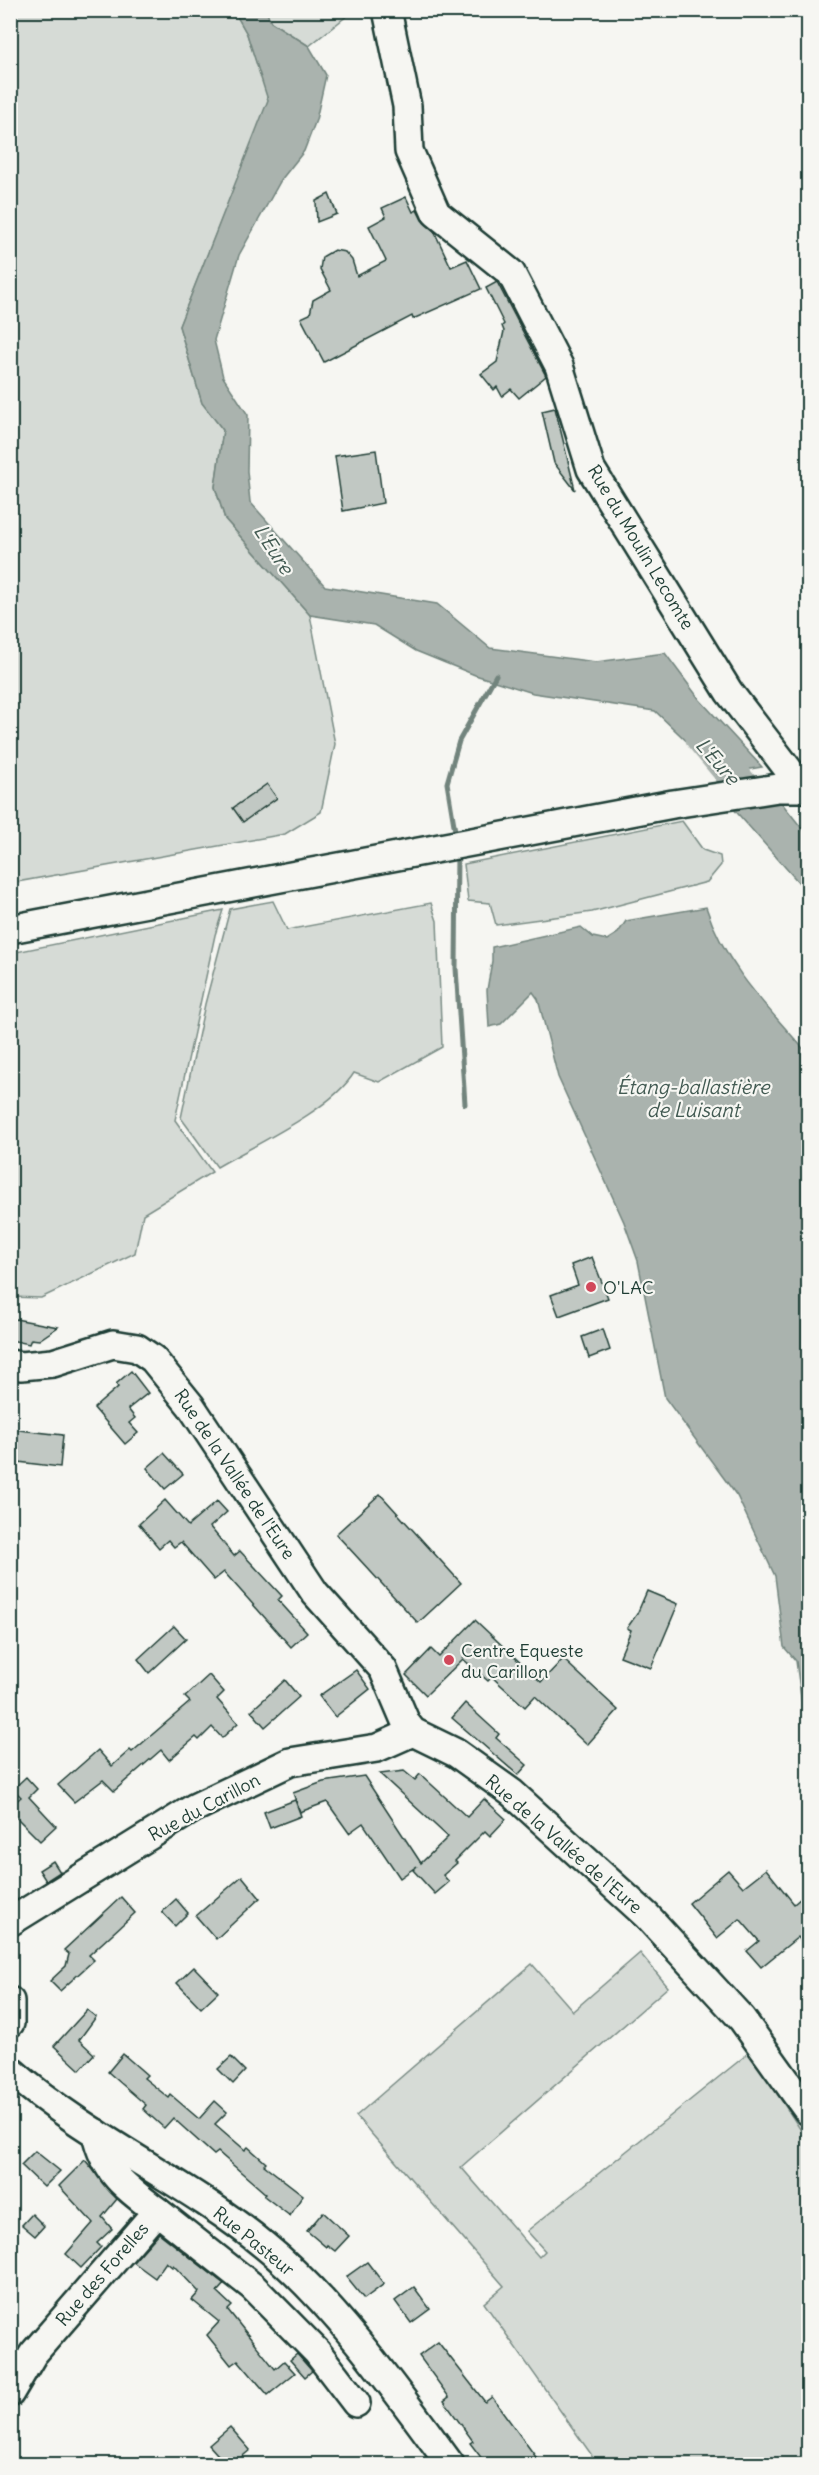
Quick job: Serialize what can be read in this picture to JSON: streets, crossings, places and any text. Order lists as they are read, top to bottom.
{
  "streets": {
    "street": [
      "Rue du Moulin Lecomte",
      "Rue de la Vallée de l'Eure",
      "Rue du Carillon",
      "Rue Pasteur",
      "Rue des Forelles"
    ]
  },
  "crossings": [
    ["Rue de la Vallée de l'Eure", "Rue du Carillon"],
    ["Rue Pasteur", "Rue des Forelles"]
  ],
  "water": ["L'Eure", "Étang-ballastière de Luisant"],
  "places": ["O'LAC", "Centre Equeste du Carillon"]
}
